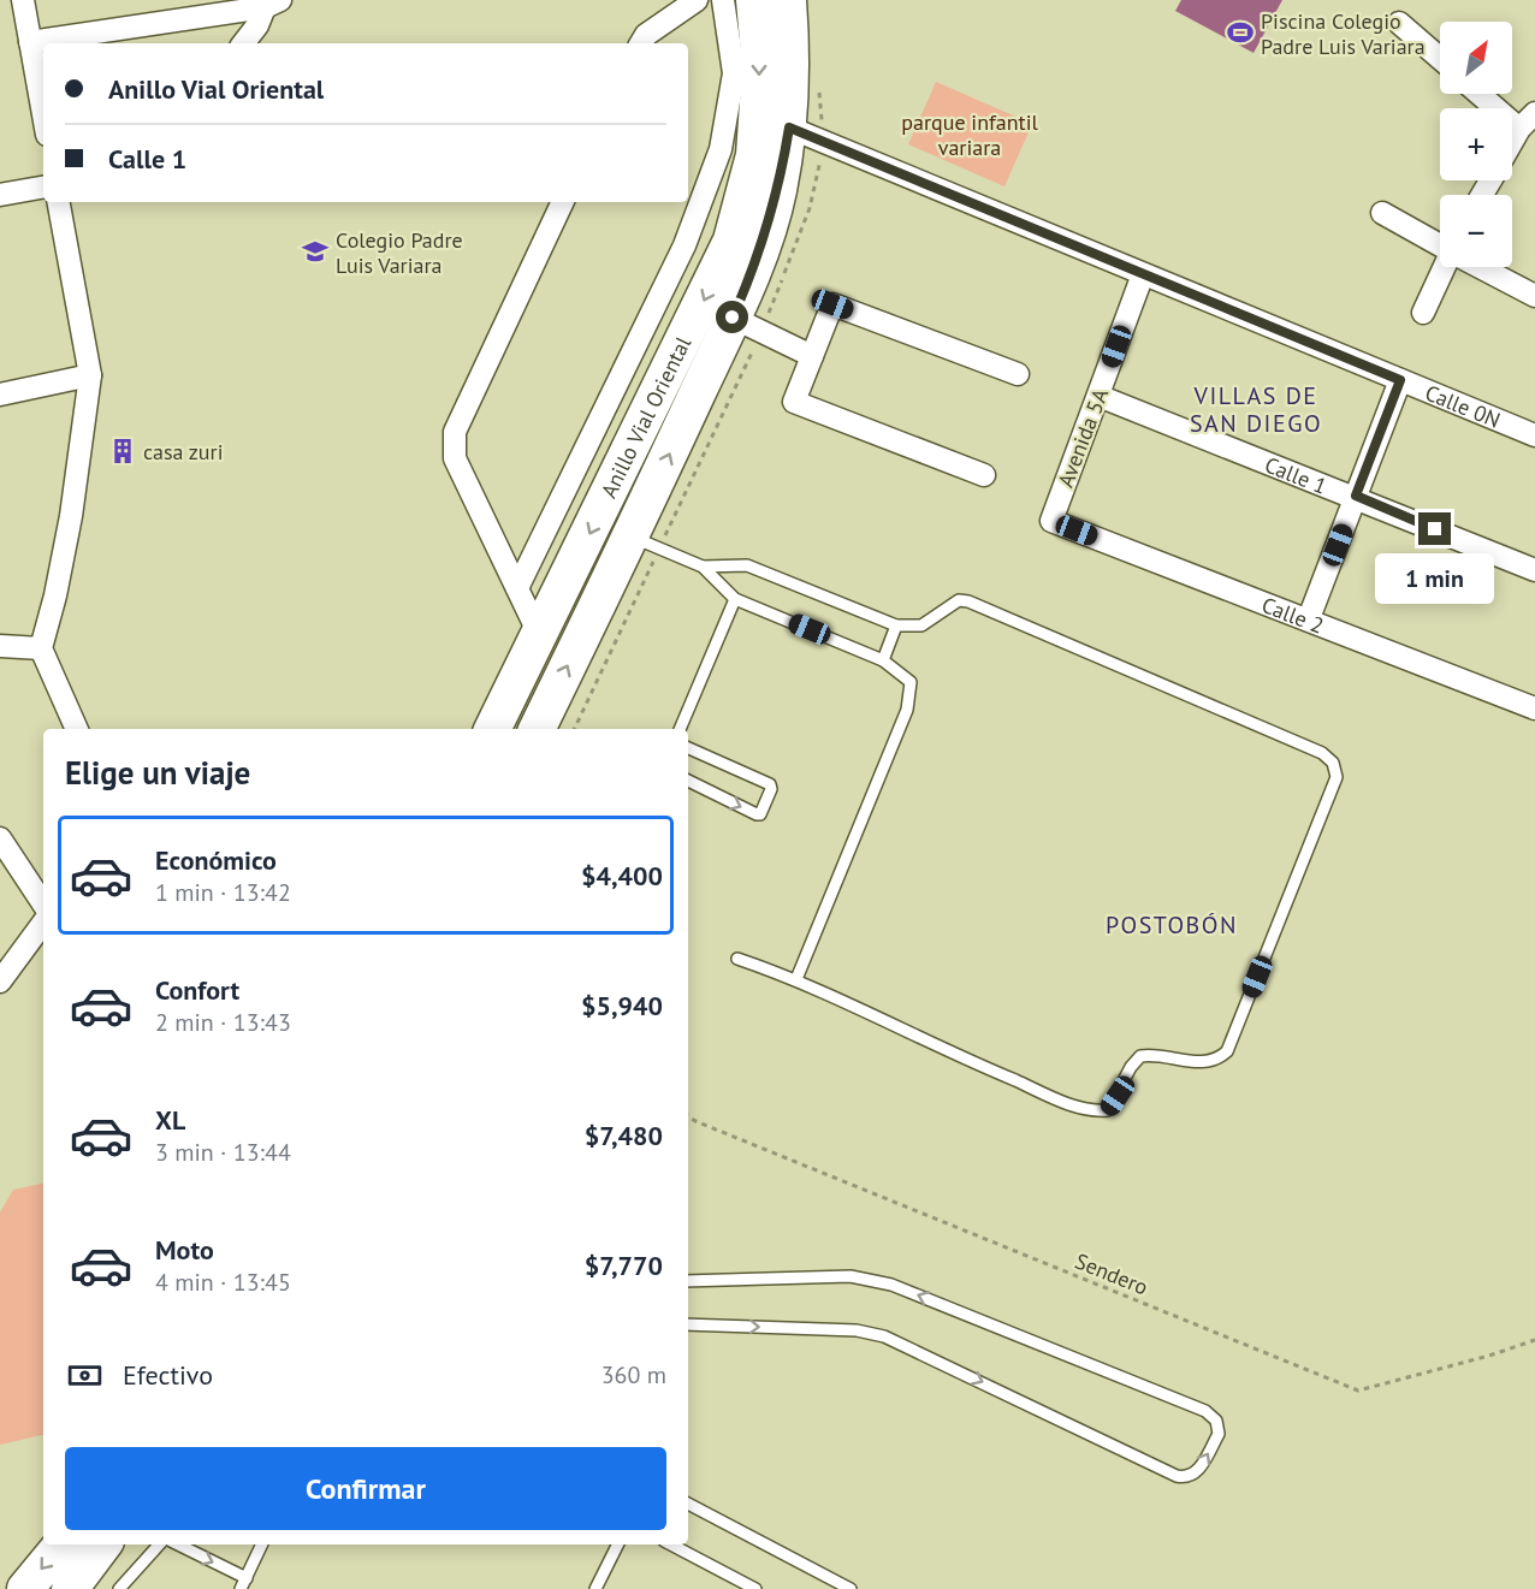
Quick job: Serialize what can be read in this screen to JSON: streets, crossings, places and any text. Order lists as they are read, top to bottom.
{
  "streets": {
    "highway": ["Anillo Vial Oriental"],
    "street": [
      "Calle 0N",
      "Avenida 5A",
      "Calle 1",
      "Calle 2"
    ],
    "path": ["Sendero"]
  },
  "crossings": [
    ["Calle 0N", "Anillo Vial Oriental"],
    ["Calle 0N", "Avenida 5A"],
    ["Avenida 5A", "Calle 1"],
    ["Avenida 5A", "Calle 2"]
  ],
  "districts": ["VILLAS DE SAN DIEGO", "POSTOBÓN"],
  "parks": ["parque infantil variara"],
  "places": {
    "sports": ["Piscina Colegio Padre Luis Variara"],
    "school or university": ["Colegio Padre Luis Variara"],
    "building": ["casa zuri"]
  },
  "north": "top right",
  "page": {
    "map_buttons": ["+", "−"],
    "banner": ["Anillo Vial Oriental", "Calle 1"],
    "bubble": "1 min",
    "heading": "Elige un viaje",
    "list": [
      {
        "name": "Económico",
        "note": "1 min · 13:42",
        "value": "$4,400"
      },
      {
        "name": "Confort",
        "note": "2 min · 13:43",
        "value": "$5,940"
      },
      {
        "name": "XL",
        "note": "3 min · 13:44",
        "value": "$7,480"
      },
      {
        "name": "Moto",
        "note": "4 min · 13:45",
        "value": "$7,770"
      }
    ],
    "pay": ["Efectivo", "360 m"],
    "buttons": "Confirmar"
  }
}
